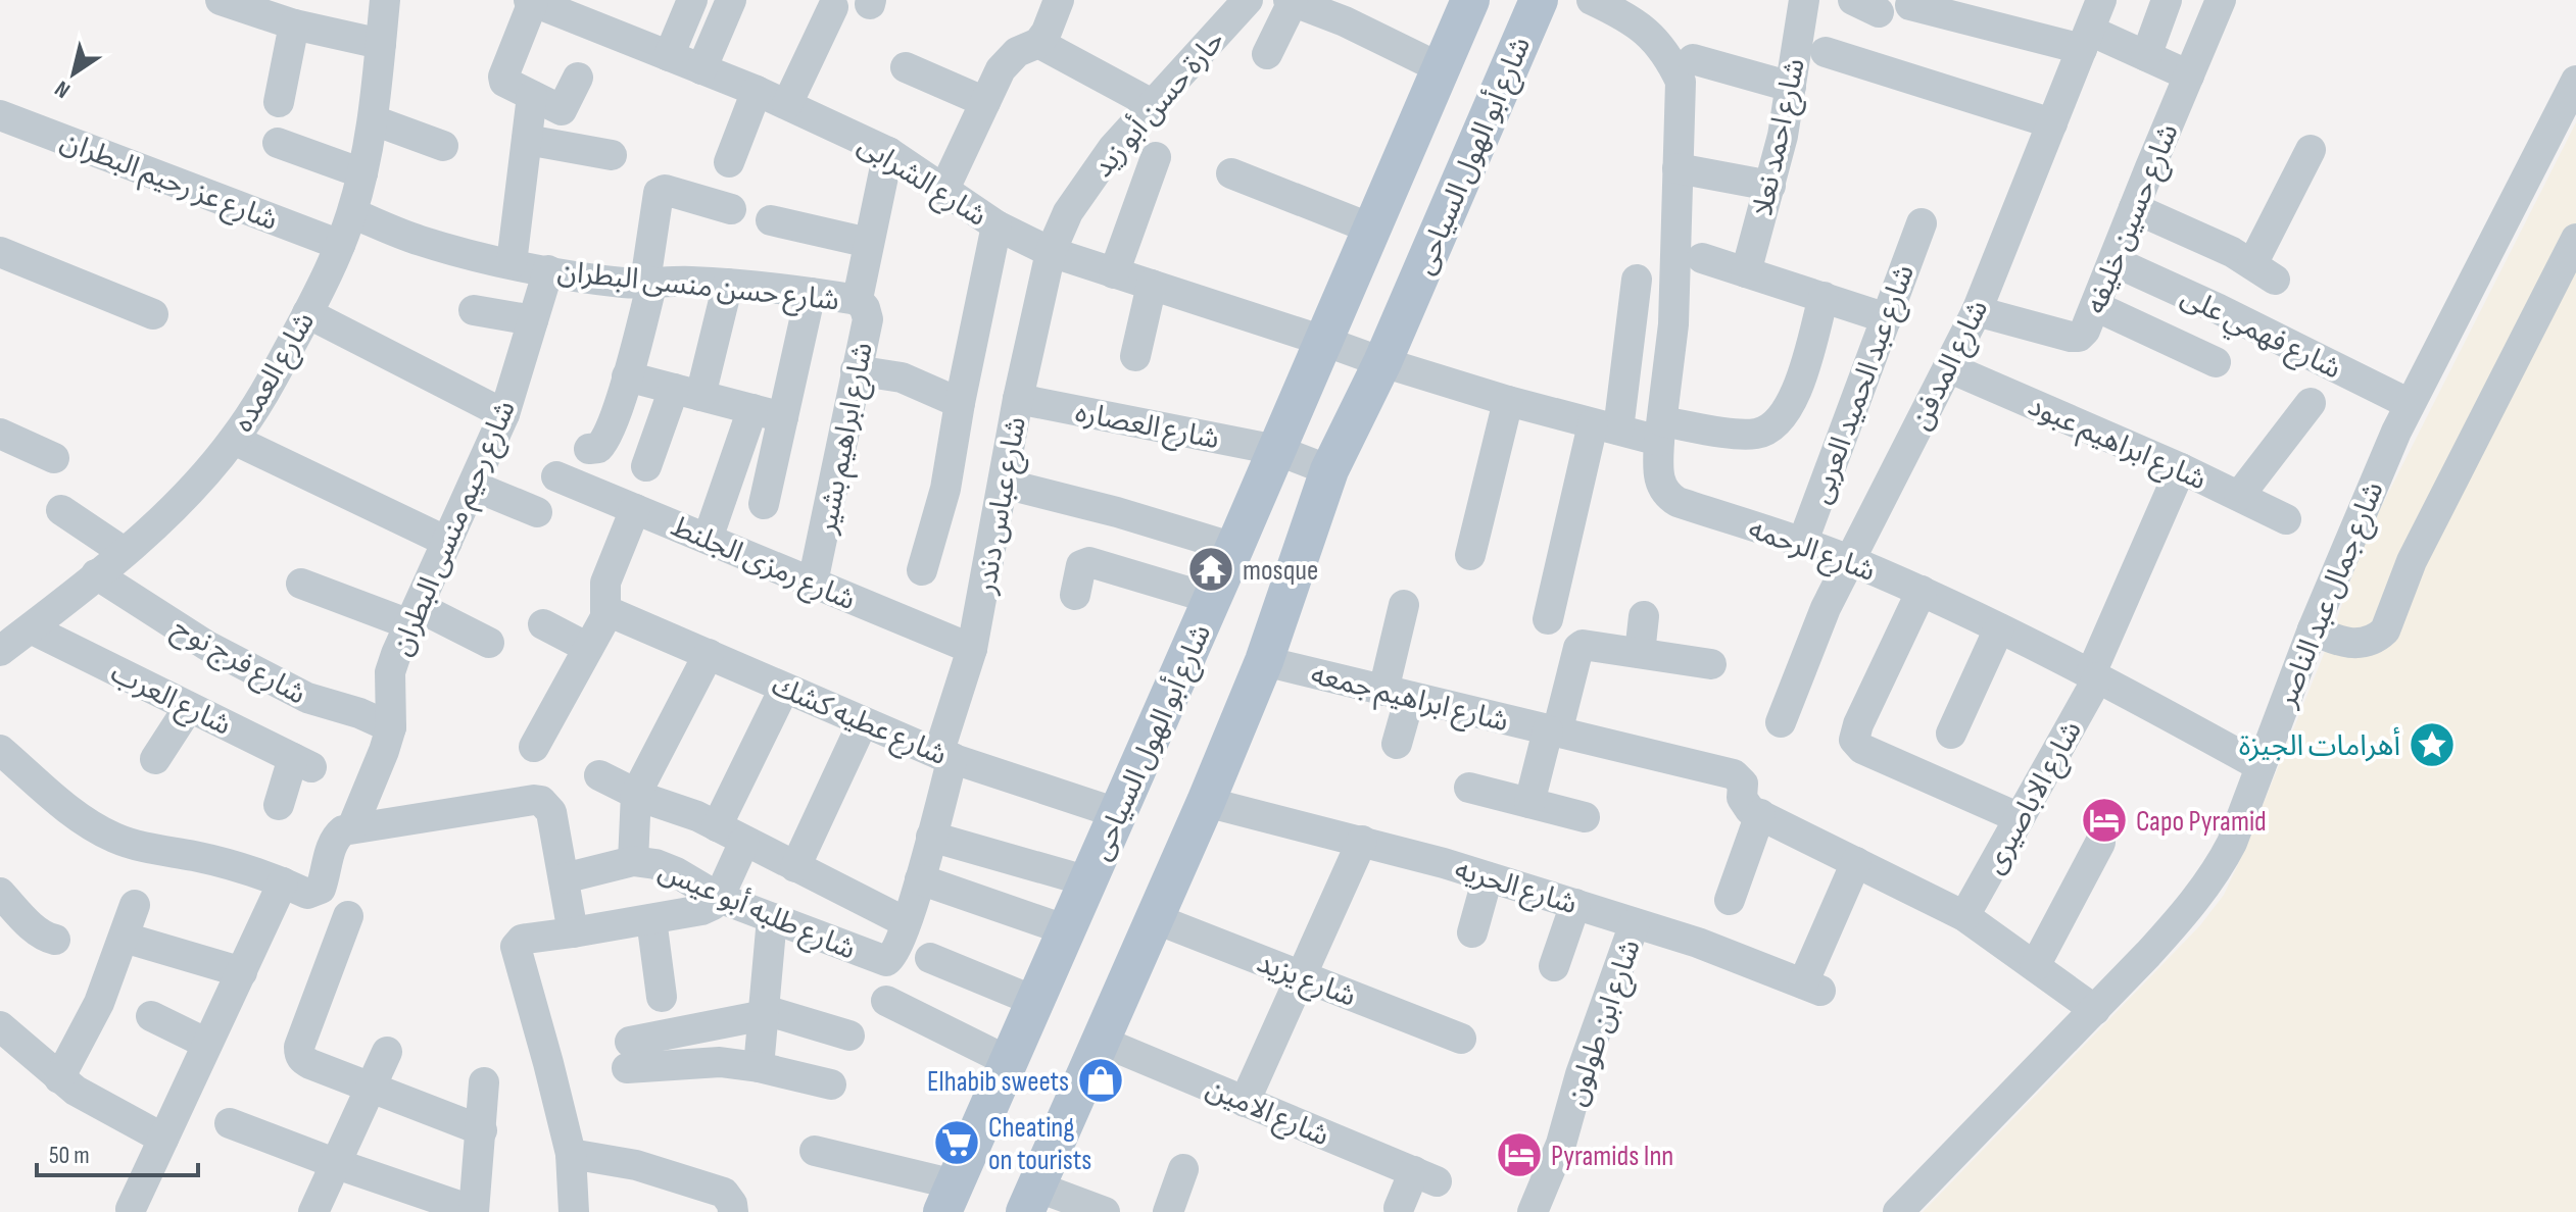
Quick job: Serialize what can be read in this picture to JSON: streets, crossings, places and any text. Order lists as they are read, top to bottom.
{
  "streets": {
    "main road": ["شارع أبو الهول السياحى"],
    "street": [
      "حارة حسن أبو زيد",
      "شارع احمد نعلا",
      "شارع عز رحيم البطران",
      "شارع الشرابى",
      "شارع حسين خليفه",
      "شارع حسن منسى البطران",
      "شارع فهمي على",
      "شارع المدفن",
      "شارع العمده",
      "شارع عبد الحميد العربى",
      "شارع العصاره",
      "شارع ابراهيم بشير",
      "شارع ابراهيم عبود",
      "شارع عباس دندر",
      "شارع رحيم منسى البطران",
      "شارع الرحمه",
      "شارع رمزى الجلنط",
      "شارع جمال عبد الناصر",
      "شارع فرج نوح",
      "شارع ابراهيم جمعه",
      "شارع العرب",
      "شارع عطيه كشك",
      "شارع الاباصيرى",
      "شارع الحريه",
      "شارع طلبه أبو عيس",
      "شارع يزيد",
      "شارع ابن طولون",
      "شارع الامين"
    ]
  },
  "crossings": [
    ["حارة حسن أبو زيد", "شارع الشرابى"],
    ["حارة حسن أبو زيد", "شارع عباس دندر"],
    ["شارع أبو الهول السياحى", "شارع الشرابى"],
    ["شارع أبو الهول السياحى", "شارع العصاره"],
    ["شارع أبو الهول السياحى", "شارع ابراهيم جمعه"],
    ["شارع أبو الهول السياحى", "شارع عطيه كشك"],
    ["شارع أبو الهول السياحى", "شارع الحريه"],
    ["شارع أبو الهول السياحى", "شارع يزيد"],
    ["شارع أبو الهول السياحى", "شارع الامين"],
    ["شارع عز رحيم البطران", "شارع العمده"],
    ["شارع الشرابى", "شارع ابراهيم بشير"],
    ["شارع الشرابى", "شارع عباس دندر"],
    ["شارع حسين خليفه", "شارع فهمي على"],
    ["شارع حسين خليفه", "شارع المدفن"],
    ["شارع حسن منسى البطران", "شارع العمده"],
    ["شارع حسن منسى البطران", "شارع ابراهيم بشير"],
    ["شارع حسن منسى البطران", "شارع رحيم منسى البطران"],
    ["شارع فهمي على", "شارع جمال عبد الناصر"],
    ["شارع المدفن", "شارع ابراهيم عبود"],
    ["شارع المدفن", "شارع الرحمه"],
    ["شارع العمده", "شارع فرج نوح"],
    ["شارع العمده", "شارع العرب"],
    ["شارع عبد الحميد العربى", "شارع الرحمه"],
    ["شارع العصاره", "شارع عباس دندر"],
    ["شارع ابراهيم بشير", "شارع رمزى الجلنط"],
    ["شارع ابراهيم عبود", "شارع الاباصيرى"],
    ["شارع عباس دندر", "شارع رمزى الجلنط"],
    ["شارع عباس دندر", "شارع عطيه كشك"],
    ["شارع عباس دندر", "شارع طلبه أبو عيس"],
    ["شارع رحيم منسى البطران", "شارع فرج نوح"],
    ["شارع الرحمه", "شارع جمال عبد الناصر"],
    ["شارع الرحمه", "شارع الاباصيرى"],
    ["شارع عطيه كشك", "شارع طلبه أبو عيس"],
    ["شارع الحريه", "شارع ابن طولون"]
  ],
  "places": {
    "temple": ["mosque"],
    "place": ["أهرامات الجيزة"],
    "hotel": ["Capo Pyramid", "Pyramids Inn"],
    "shop": ["Elhabib sweets"],
    "supermarket": ["Cheating on tourists"]
  },
  "scale_bar": "50 m",
  "north": "bottom left"
}
